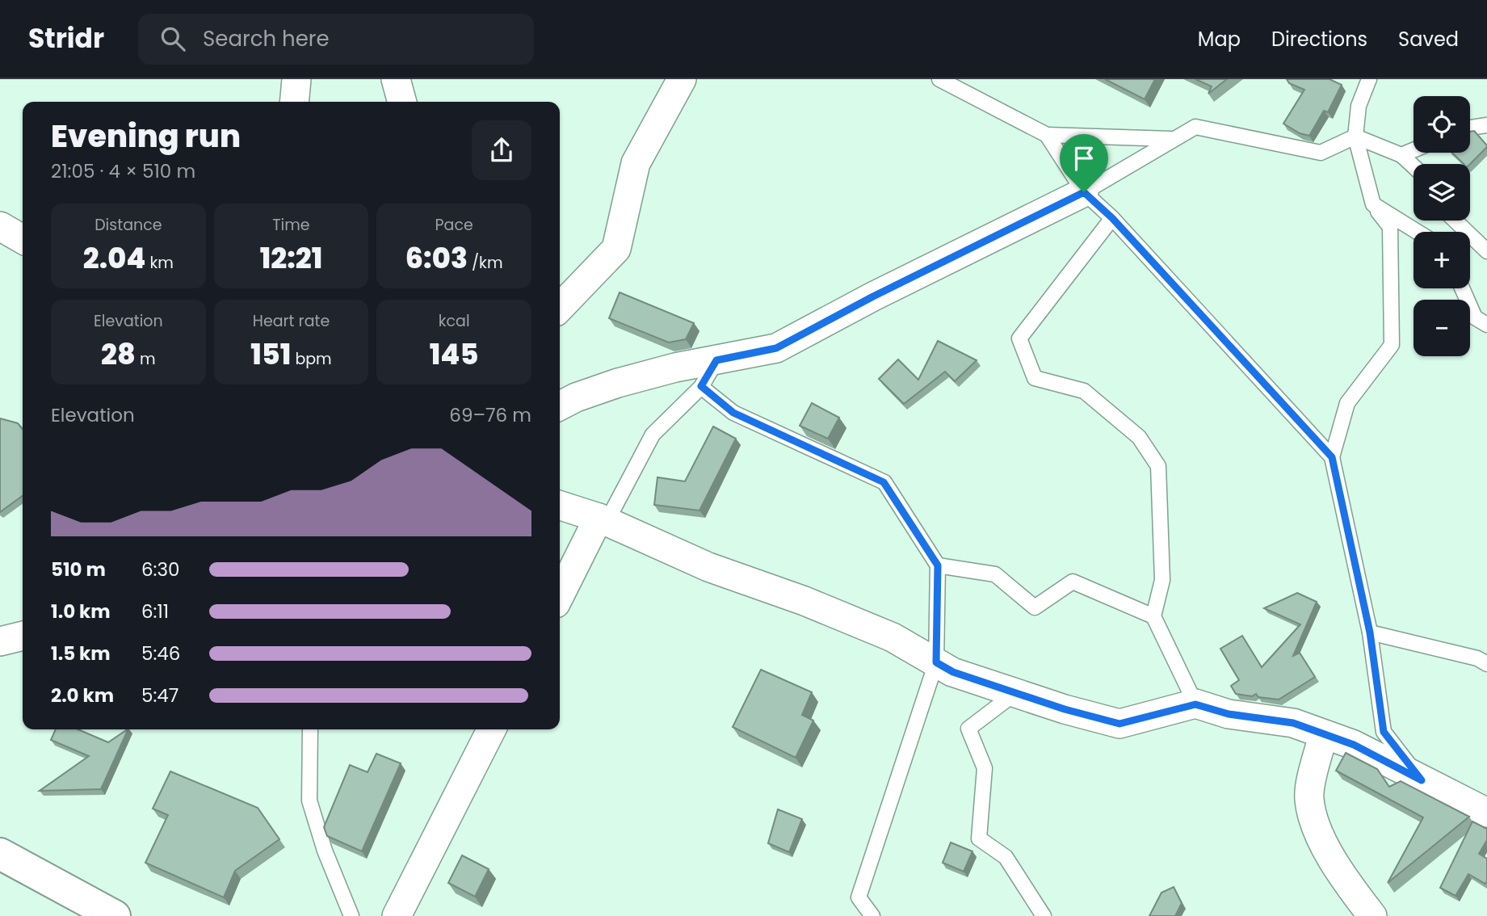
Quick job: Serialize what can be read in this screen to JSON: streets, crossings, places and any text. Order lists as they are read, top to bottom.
{
  "page": {
    "header": "Stridr",
    "search": "Search here",
    "nav": ["Map", "Directions", "Saved"],
    "map_buttons": ["+", "−"],
    "heading": ["Evening run", "21:05 · 4 × 510 m"],
    "stats": [
      ["Distance", "2.04 km"],
      ["Time", "12:21"],
      ["Pace", "6:03 /km"],
      ["Elevation", "28 m"],
      ["Heart rate", "151 bpm"],
      ["kcal", "145"]
    ],
    "chart": ["Elevation", "69–76 m"],
    "list": [
      {
        "name": "510 m",
        "note": "6:30"
      },
      {
        "name": "1.0 km",
        "note": "6:11"
      },
      {
        "name": "1.5 km",
        "note": "5:46"
      },
      {
        "name": "2.0 km",
        "note": "5:47"
      }
    ]
  }
}
